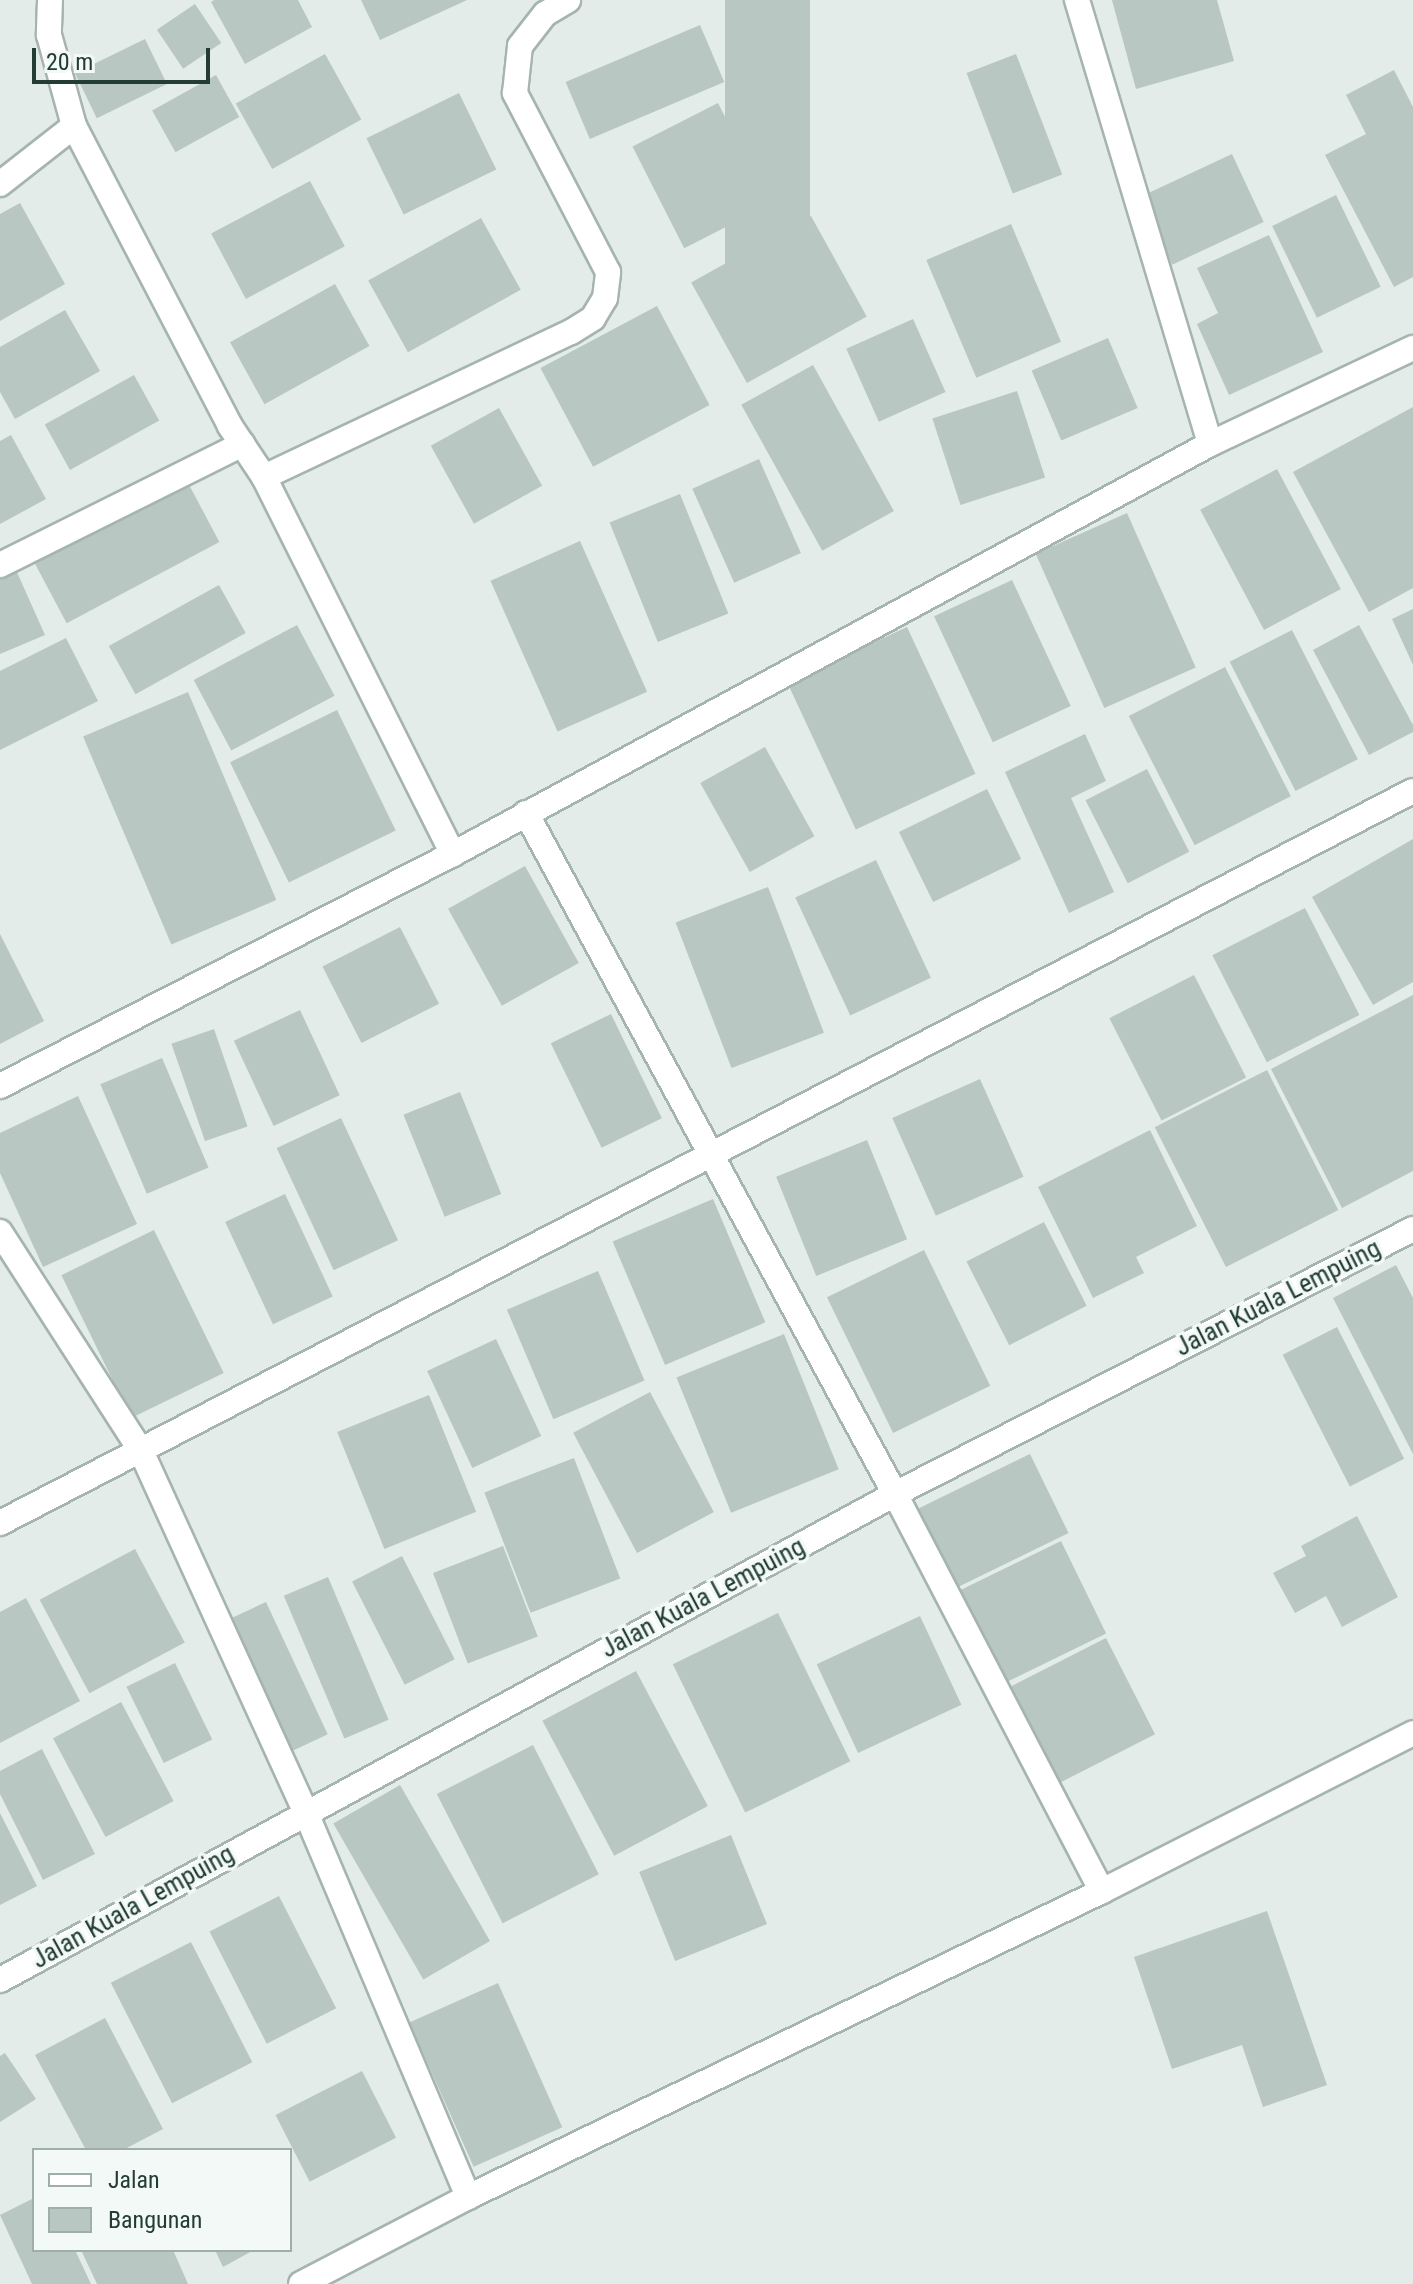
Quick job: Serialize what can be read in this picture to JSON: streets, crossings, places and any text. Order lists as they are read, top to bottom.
{
  "streets": {
    "street": ["Jalan Kuala Lempuing"]
  },
  "legend": ["Jalan", "Bangunan"],
  "scale_bar": "20 m"
}
